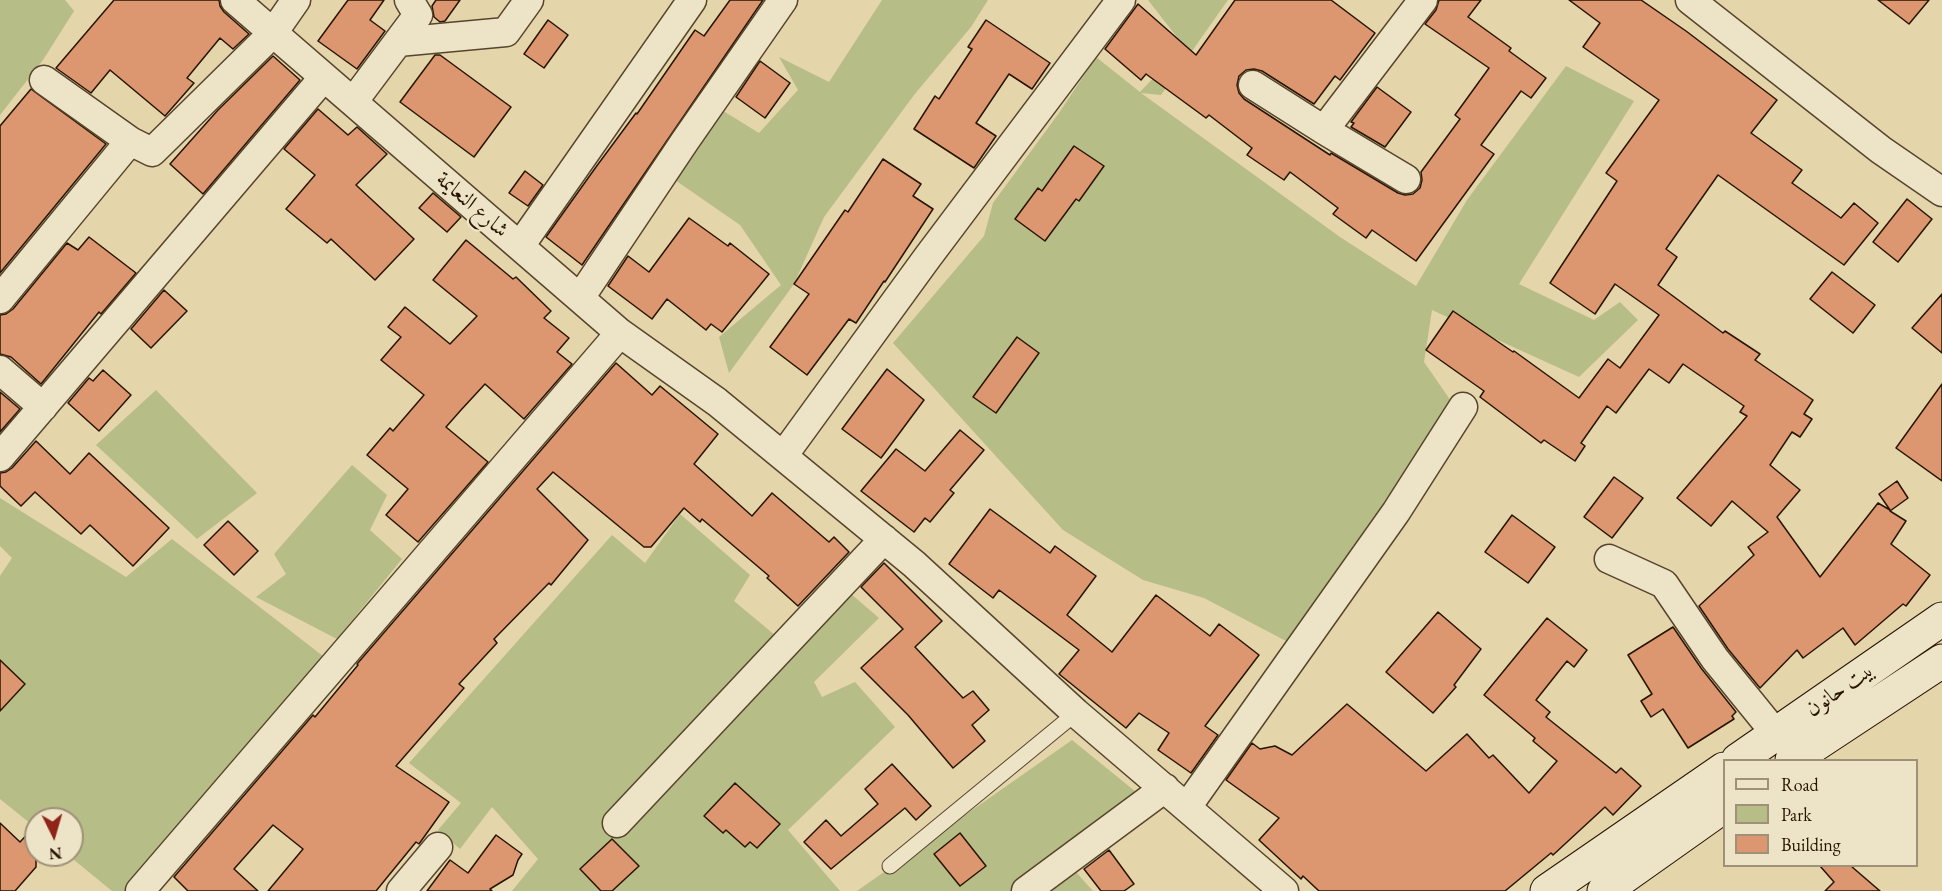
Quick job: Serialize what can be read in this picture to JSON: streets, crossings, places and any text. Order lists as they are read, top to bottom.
{
  "streets": {
    "main road": ["بيت حانون"],
    "street": ["شارع النعايمة"]
  },
  "legend": ["Road", "Park", "Building"],
  "north": "bottom"
}
